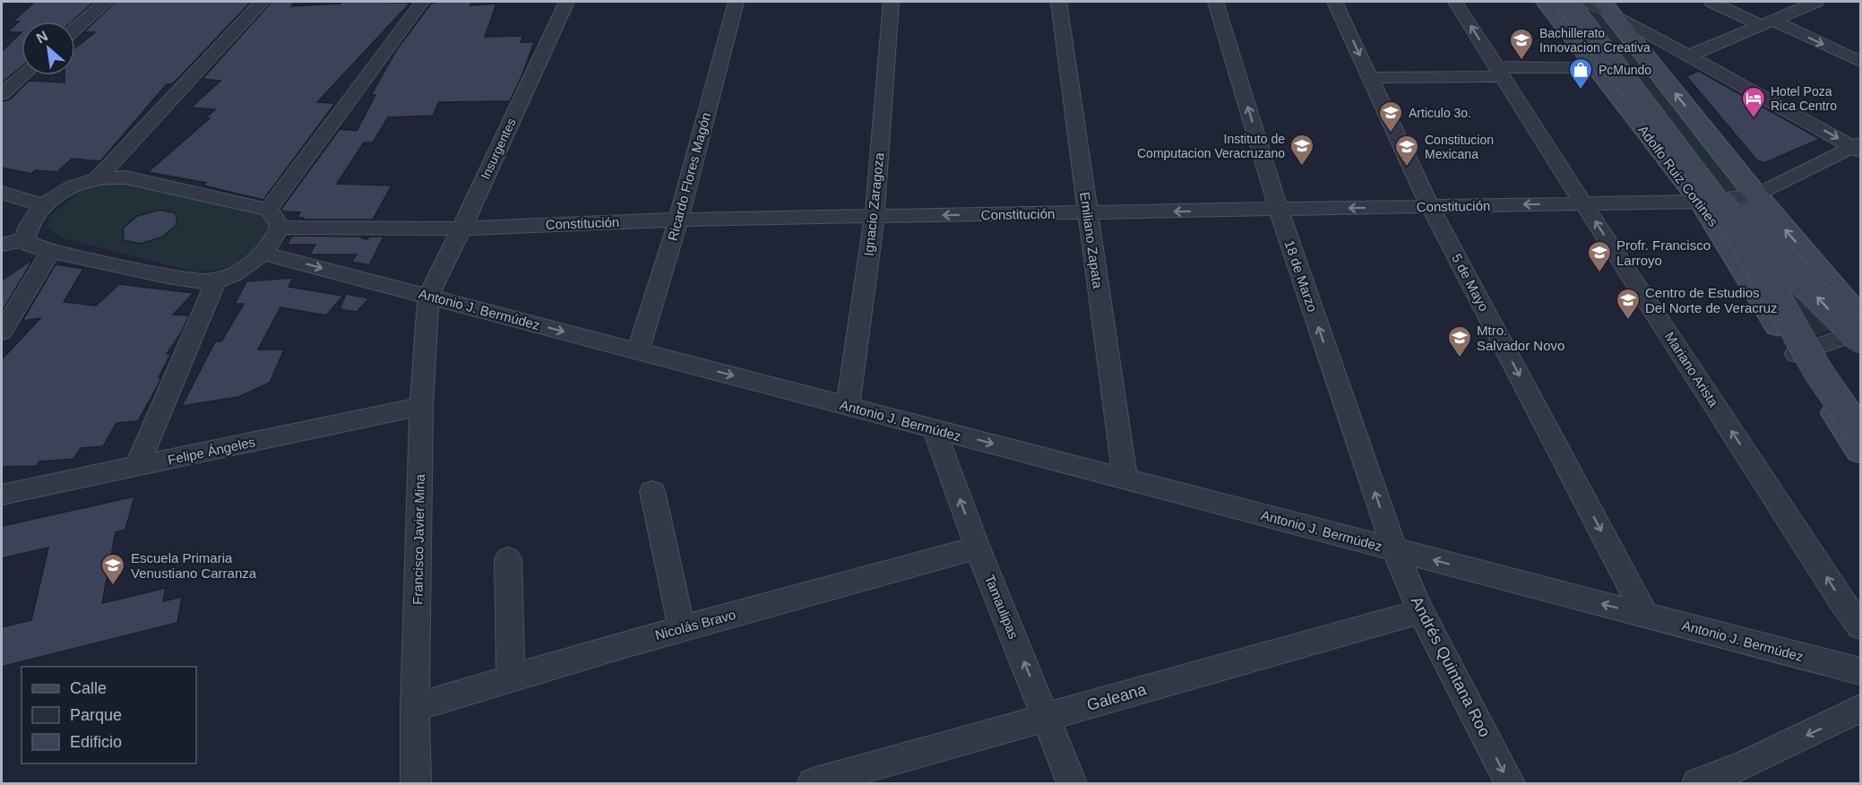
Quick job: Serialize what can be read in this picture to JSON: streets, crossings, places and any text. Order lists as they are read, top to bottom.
{
  "streets": {
    "main road": ["Adolfo Ruiz Cortines"],
    "street": [
      "Insurgentes",
      "Ricardo Flores Magón",
      "Ignacio Zaragoza",
      "Constitución",
      "Emiliano Zapata",
      "18 de Marzo",
      "5 de Mayo",
      "Antonio J. Bermúdez",
      "Mariano Arista",
      "Felipe Ángeles",
      "Francisco Javier Mina",
      "Tamaulipas",
      "Nicolás Bravo",
      "Andrés Quintana Roo",
      "Galeana"
    ]
  },
  "crossings": [
    ["Insurgentes", "Constitución"],
    ["Insurgentes", "Antonio J. Bermúdez"],
    ["Insurgentes", "Francisco Javier Mina"],
    ["Adolfo Ruiz Cortines", "Constitución"],
    ["Ricardo Flores Magón", "Constitución"],
    ["Ricardo Flores Magón", "Antonio J. Bermúdez"],
    ["Ignacio Zaragoza", "Constitución"],
    ["Ignacio Zaragoza", "Antonio J. Bermúdez"],
    ["Constitución", "Emiliano Zapata"],
    ["Constitución", "18 de Marzo"],
    ["Constitución", "5 de Mayo"],
    ["Constitución", "Mariano Arista"],
    ["Emiliano Zapata", "Antonio J. Bermúdez"],
    ["18 de Marzo", "Antonio J. Bermúdez"],
    ["18 de Marzo", "Andrés Quintana Roo"],
    ["5 de Mayo", "Antonio J. Bermúdez"],
    ["Antonio J. Bermúdez", "Francisco Javier Mina"],
    ["Antonio J. Bermúdez", "Tamaulipas"],
    ["Antonio J. Bermúdez", "Andrés Quintana Roo"],
    ["Felipe Ángeles", "Francisco Javier Mina"],
    ["Francisco Javier Mina", "Nicolás Bravo"],
    ["Tamaulipas", "Nicolás Bravo"],
    ["Tamaulipas", "Galeana"],
    ["Andrés Quintana Roo", "Galeana"]
  ],
  "one_way": [
    "Constitución",
    "18 de Marzo",
    "5 de Mayo",
    "Mariano Arista",
    "Tamaulipas",
    "Andrés Quintana Roo"
  ],
  "places": {
    "school or university": [
      "Bachillerato Innovacion Creativa",
      "Articulo 3o.",
      "Instituto de Computacion Veracruzano",
      "Constitucion Mexicana",
      "Profr. Francisco Larroyo",
      "Centro de Estudios Del Norte de Veracruz",
      "Mtro. Salvador Novo",
      "Escuela Primaria Venustiano Carranza"
    ],
    "shop": ["PcMundo"],
    "hotel": ["Hotel Poza Rica Centro"]
  },
  "legend": ["Calle", "Parque", "Edificio"],
  "north": "top left"
}
